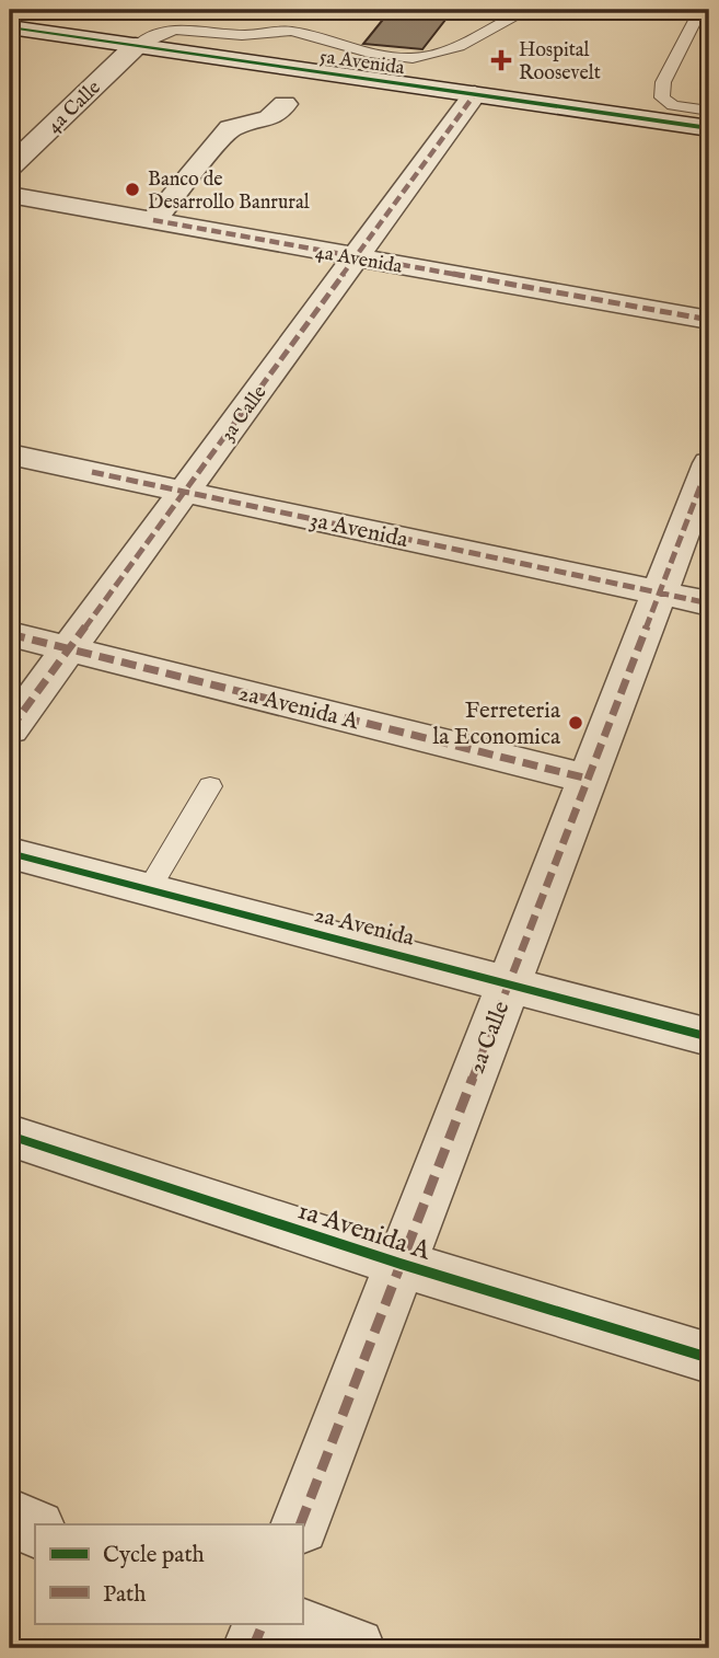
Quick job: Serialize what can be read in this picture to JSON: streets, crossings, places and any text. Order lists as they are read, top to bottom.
{
  "streets": {
    "street": [
      "5a Avenida",
      "4a Calle",
      "4a Avenida",
      "3a Calle",
      "3a Avenida",
      "2a Avenida A",
      "2a Avenida",
      "2a Calle",
      "1a Avenida A"
    ]
  },
  "crossings": [
    ["5a Avenida", "4a Calle"],
    ["5a Avenida", "3a Calle"],
    ["4a Avenida", "3a Calle"],
    ["3a Calle", "3a Avenida"],
    ["3a Calle", "2a Avenida A"],
    ["3a Avenida", "2a Calle"],
    ["2a Avenida A", "2a Calle"],
    ["2a Avenida", "2a Calle"],
    ["2a Calle", "1a Avenida A"]
  ],
  "places": {
    "health": ["Hospital Roosevelt"],
    "other": ["Banco de Desarrollo Banrural", "Ferreteria la Economica"]
  },
  "legend": ["Cycle path", "Path"]
}
